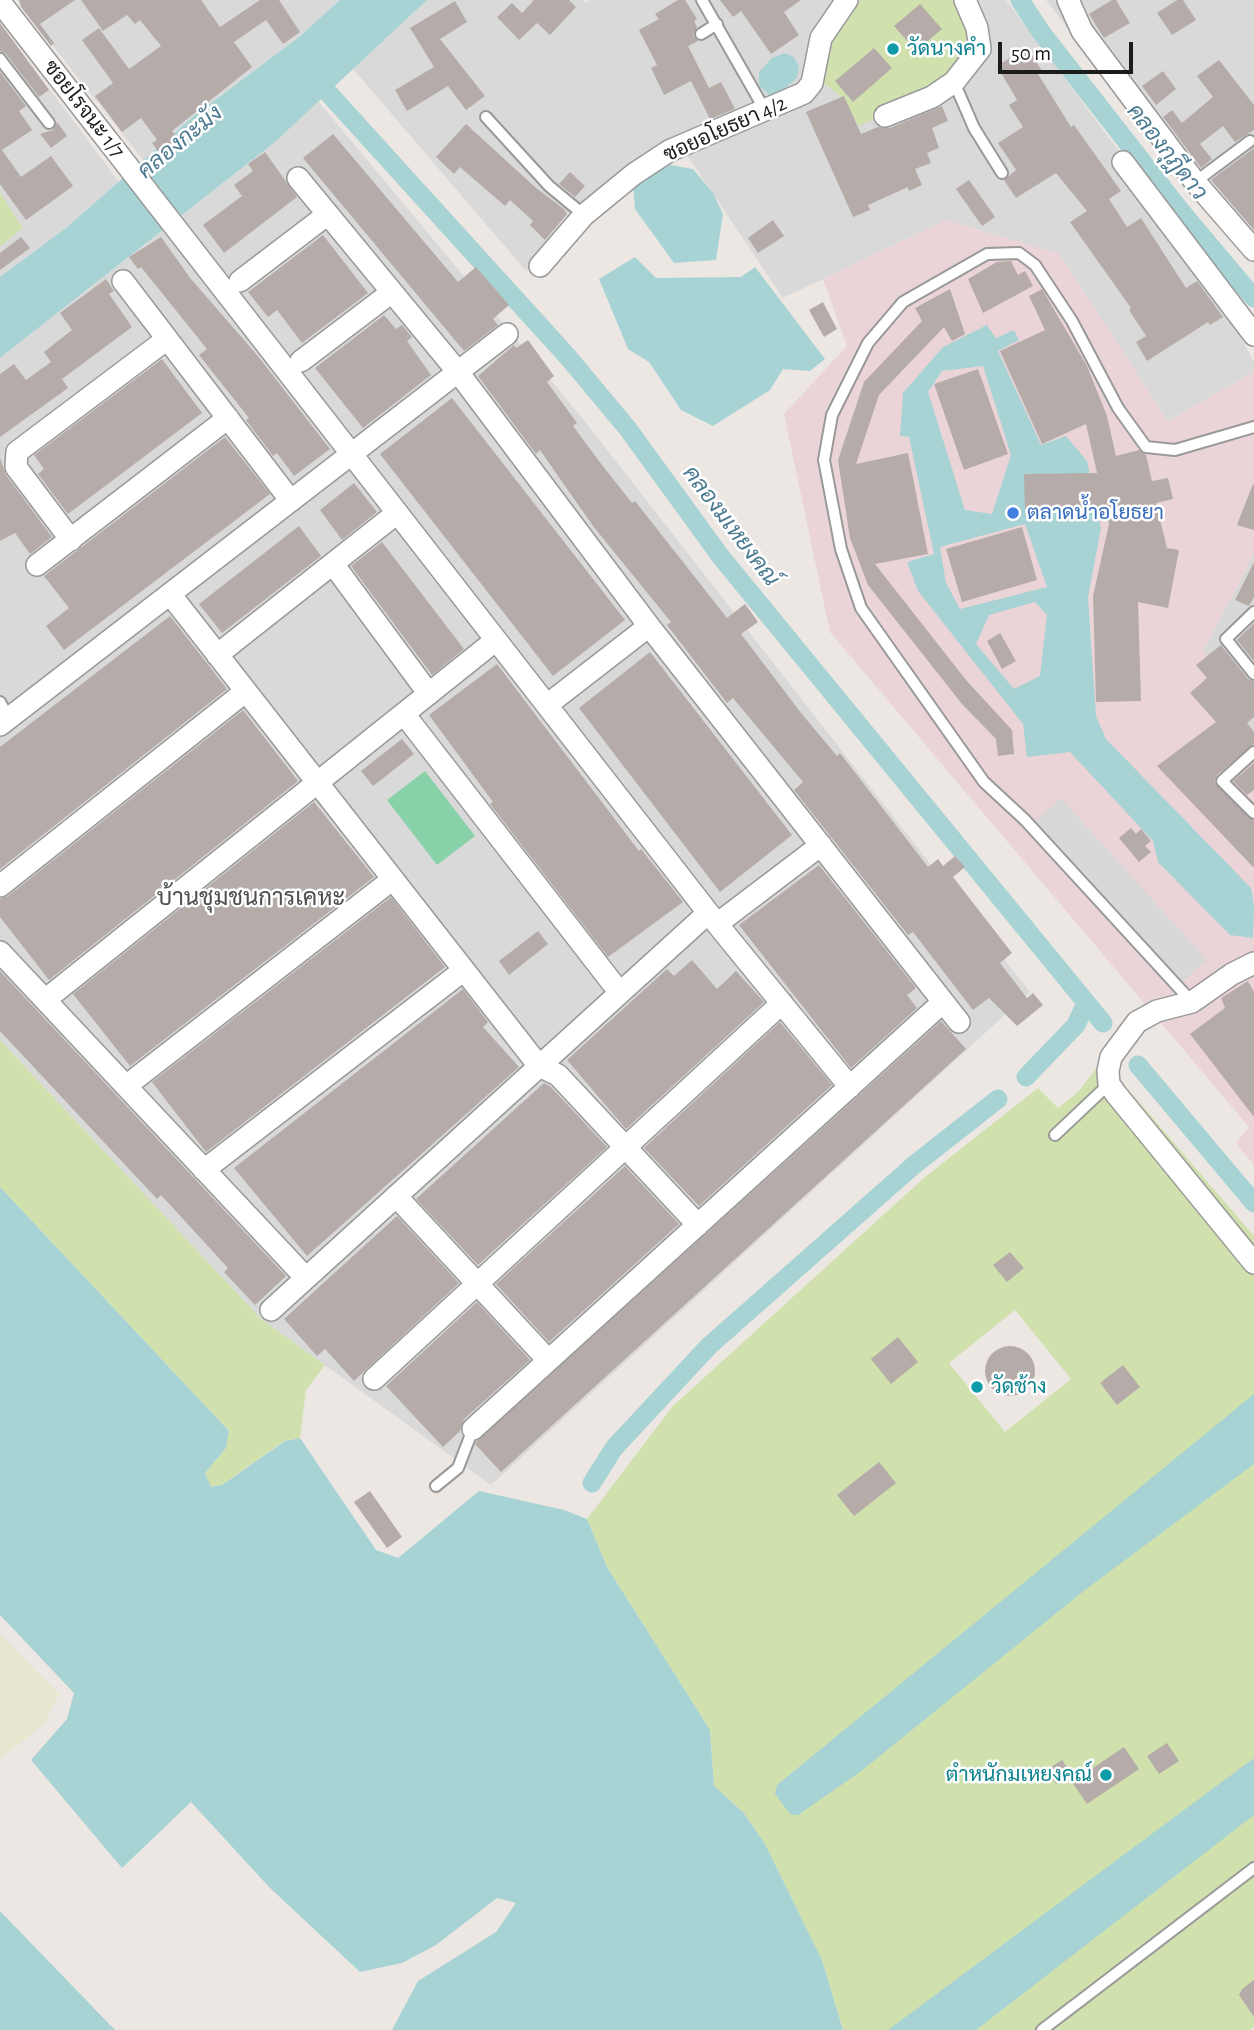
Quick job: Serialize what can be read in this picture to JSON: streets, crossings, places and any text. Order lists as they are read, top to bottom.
{
  "streets": {
    "street": ["ซอยโรจนะ 1/7", "ซอยอโยธยา 4/2"]
  },
  "districts": ["บ้านชุมชนการเคหะ"],
  "water": ["คลองกะมัง", "คลองกุฎีดาว", "คลองมเหยงคณ์"],
  "places": [
    "วัดนางคำ",
    "ตลาดน้ำอโยธยา",
    "วัดช้าง",
    "ตำหนักมเหยงคณ์"
  ],
  "scale_bar": "50 m"
}
